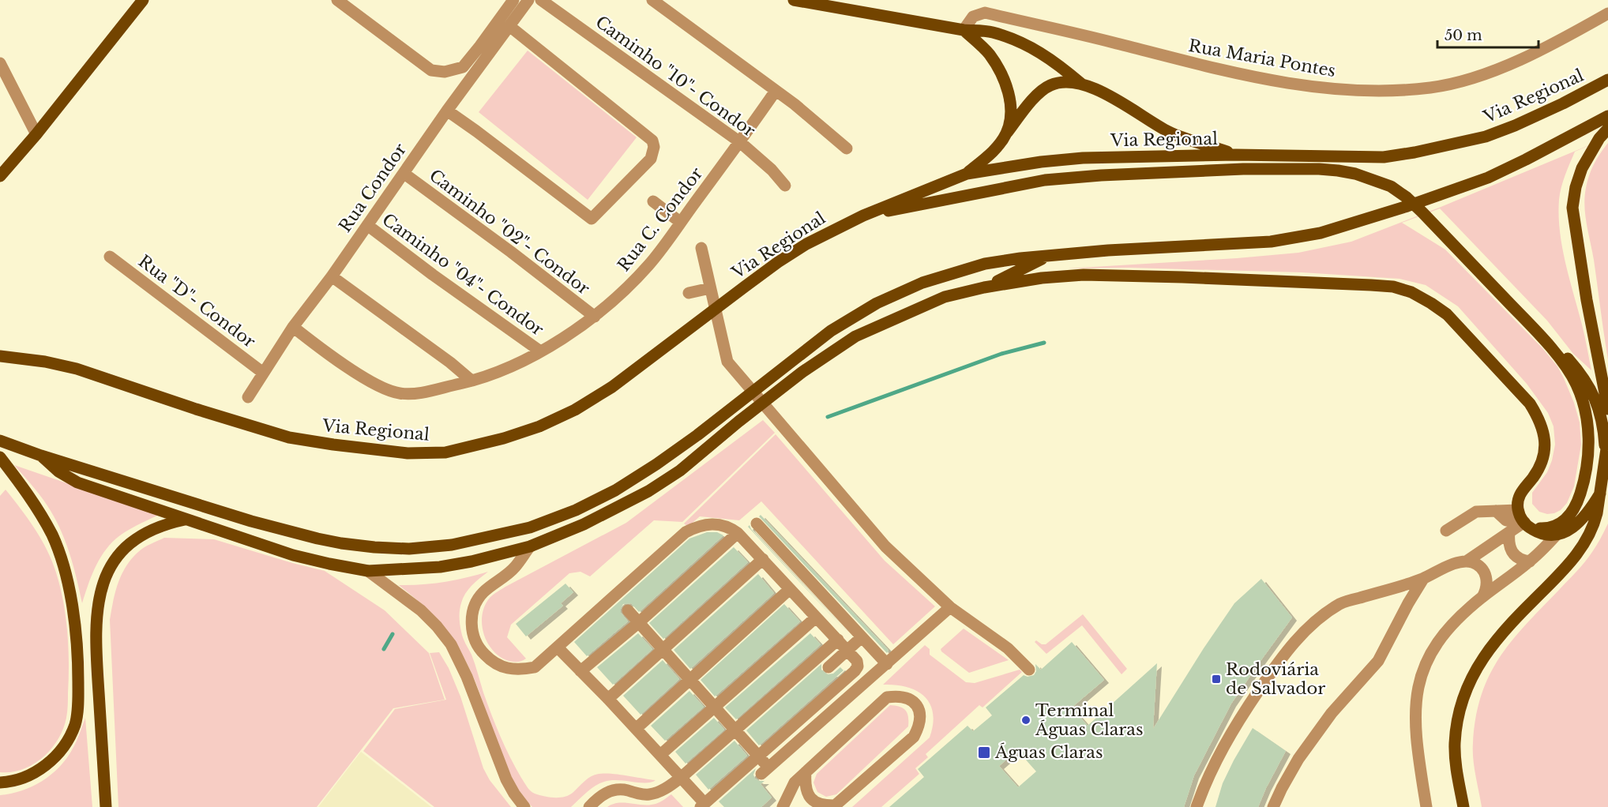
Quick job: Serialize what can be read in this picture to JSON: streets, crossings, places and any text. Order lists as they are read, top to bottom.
{
  "streets": {
    "main road": ["Via Regional"],
    "street": [
      "Rua Maria Pontes",
      "Caminho \"10\"- Condor",
      "Rua Condor",
      "Rua C. Condor",
      "Caminho \"02\"- Condor",
      "Caminho \"04\"- Condor",
      "Rua \"D\"- Condor"
    ]
  },
  "crossings": [
    ["Caminho \"10\"- Condor", "Rua C. Condor"],
    ["Rua Condor", "Rua C. Condor"],
    ["Rua Condor", "Caminho \"02\"- Condor"],
    ["Rua Condor", "Caminho \"04\"- Condor"],
    ["Rua Condor", "Rua \"D\"- Condor"],
    ["Rua C. Condor", "Caminho \"02\"- Condor"],
    ["Rua C. Condor", "Caminho \"04\"- Condor"]
  ],
  "places": {
    "transit": ["Rodoviária de Salvador", "Águas Claras"],
    "other": ["Terminal Águas Claras"]
  },
  "scale_bar": "50 m"
}
